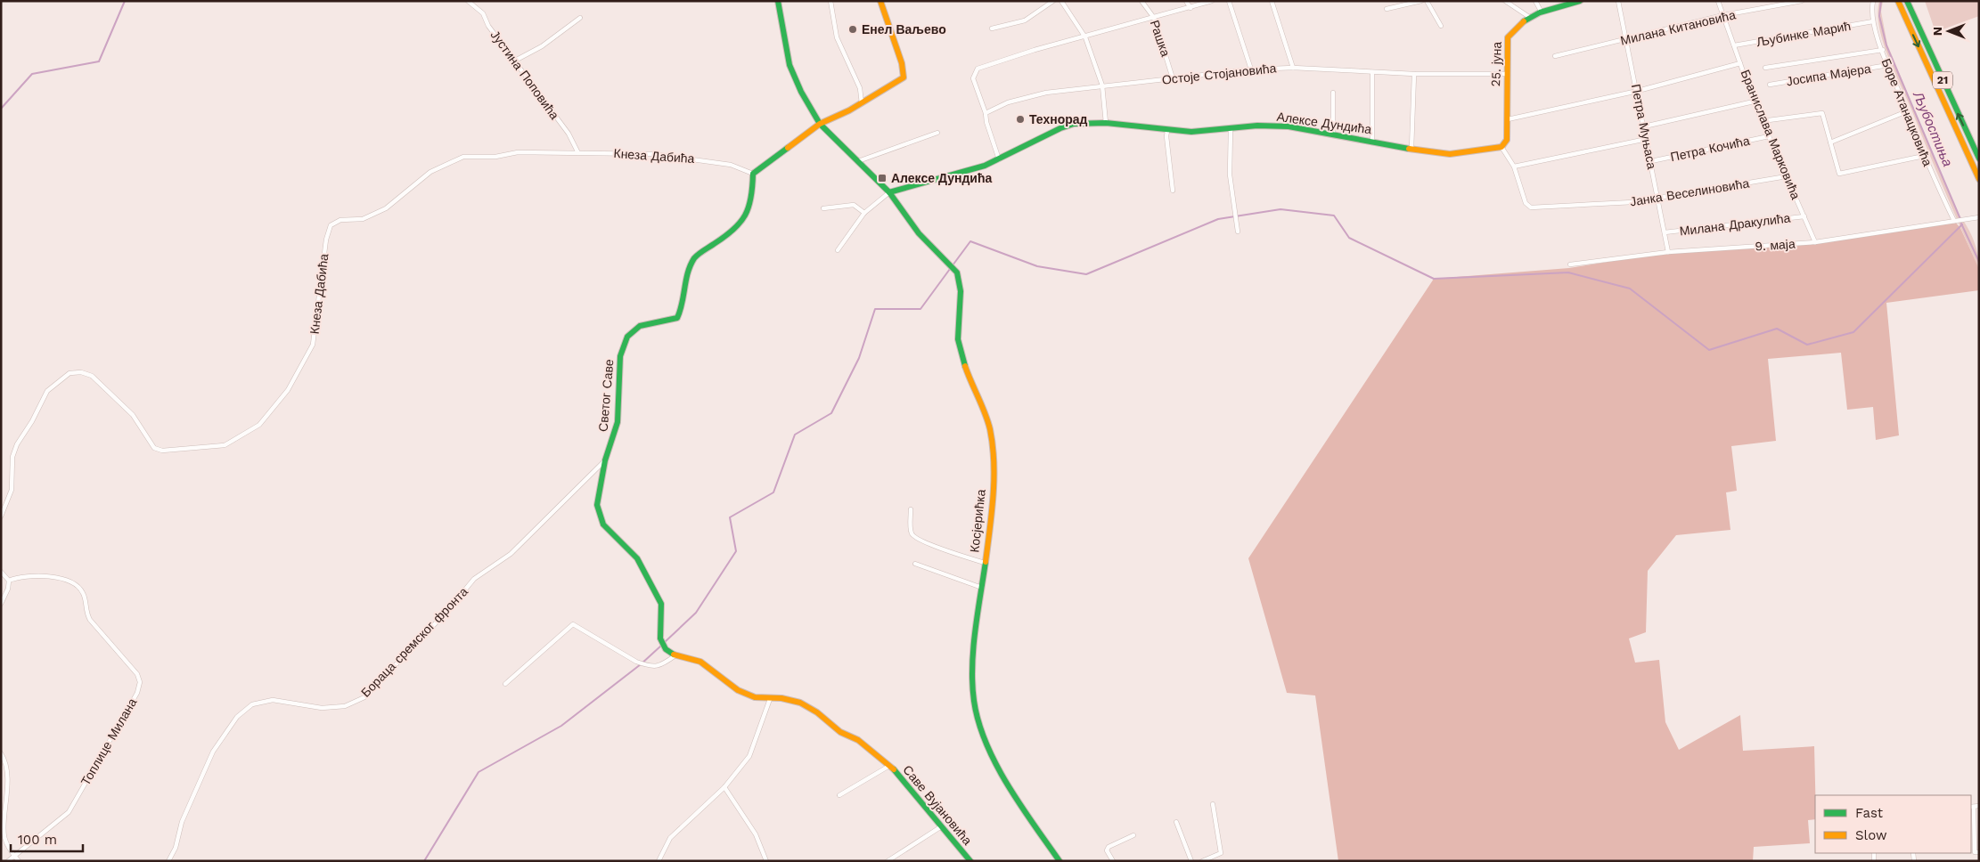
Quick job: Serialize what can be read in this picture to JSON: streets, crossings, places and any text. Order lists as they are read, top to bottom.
{
  "streets": {
    "street": [
      "Милана Китановића",
      "Љубинке Марић",
      "Рашка",
      "25. јуна",
      "Остоје Стојановића",
      "Јустина Поповића",
      "Јосипа Мајера",
      "21",
      "Боре Атанацковића",
      "Алексе Дундића",
      "Петра Муњаса",
      "Бранислава Марковића",
      "Петра Кочића",
      "Кнеза Дабића",
      "Јанка Веселиновића",
      "Милана Дракулића",
      "9. маја",
      "Светог Саве",
      "Косјерићка",
      "Бораца сремског фронта",
      "Топлице Милана",
      "Саве Вујановића"
    ]
  },
  "crossings": [
    ["Милана Китановића", "Петра Муњаса"],
    ["Милана Китановића", "Бранислава Марковића"],
    ["Љубинке Марић", "Боре Атанацковића"],
    ["Љубинке Марић", "Бранислава Марковића"],
    ["Рашка", "Остоје Стојановића"],
    ["25. јуна", "Остоје Стојановића"],
    ["25. јуна", "Алексе Дундића"],
    ["Јустина Поповића", "Кнеза Дабића"],
    ["Јосипа Мајера", "Боре Атанацковића"],
    ["Боре Атанацковића", "9. маја"],
    ["Алексе Дундића", "Косјерићка"],
    ["Петра Муњаса", "Петра Кочића"],
    ["Петра Муњаса", "Јанка Веселиновића"],
    ["Петра Муњаса", "Милана Дракулића"],
    ["Петра Муњаса", "9. маја"],
    ["Бранислава Марковића", "Петра Кочића"],
    ["Бранислава Марковића", "Јанка Веселиновића"],
    ["Бранислава Марковића", "Милана Дракулића"],
    ["Бранислава Марковића", "9. маја"],
    ["Кнеза Дабића", "Светог Саве"],
    ["Светог Саве", "Бораца сремског фронта"],
    ["Светог Саве", "Саве Вујановића"]
  ],
  "water": ["Љубостиња"],
  "places": {
    "other": ["Енел Ваљево", "Технорад"],
    "transit": ["Алексе Дундића"]
  },
  "legend": ["Fast", "Slow"],
  "scale_bar": "100 m",
  "north": "left"
}
